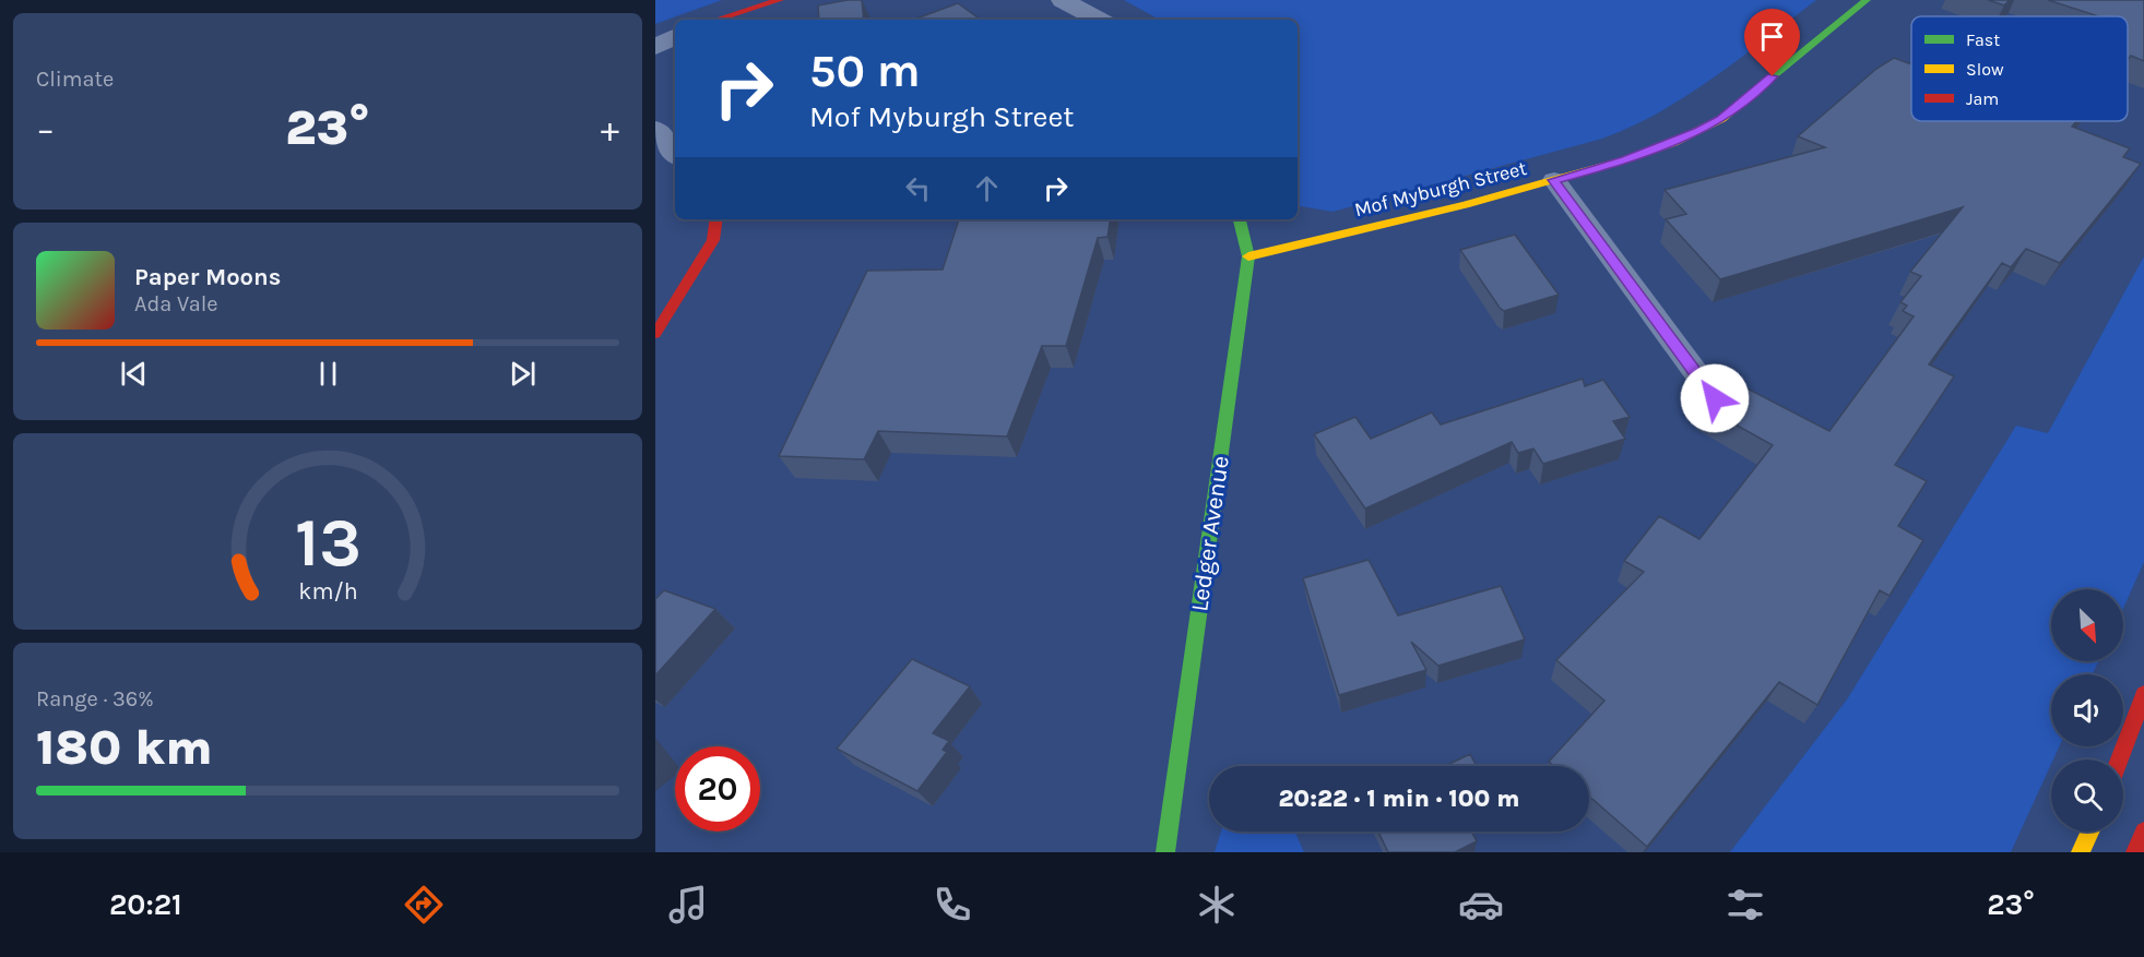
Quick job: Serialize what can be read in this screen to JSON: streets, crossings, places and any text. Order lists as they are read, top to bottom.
{
  "streets": {
    "street": ["Mof Myburgh Street", "Ledger Avenue"]
  },
  "crossings": [
    ["Mof Myburgh Street", "Ledger Avenue"]
  ],
  "legend": ["Fast", "Slow", "Jam"],
  "north": "bottom right",
  "page": {
    "tile": [
      "Climate",
      ["Range · 36%", "180 km"]
    ],
    "turn": ["50 m", "Mof Myburgh Street"],
    "heat": ["−", "23°", "+"],
    "song": ["Paper Moons", "Ada Vale"],
    "limit": "20",
    "trip": "20:22 · 1 min · 100 m",
    "tabs": ["20:21", "23°"],
    "gauge": ["13", "km/h"]
  }
}
